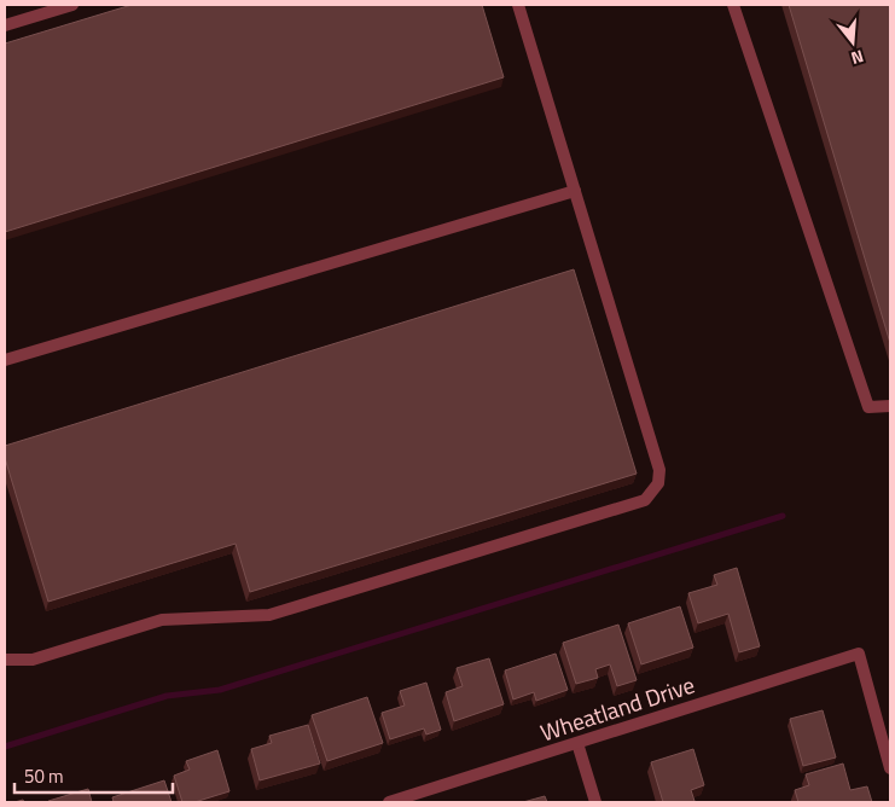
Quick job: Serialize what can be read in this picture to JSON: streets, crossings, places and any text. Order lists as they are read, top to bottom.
{
  "streets": {
    "street": ["Wheatland Drive"]
  },
  "scale_bar": "50 m",
  "north": "bottom"
}
